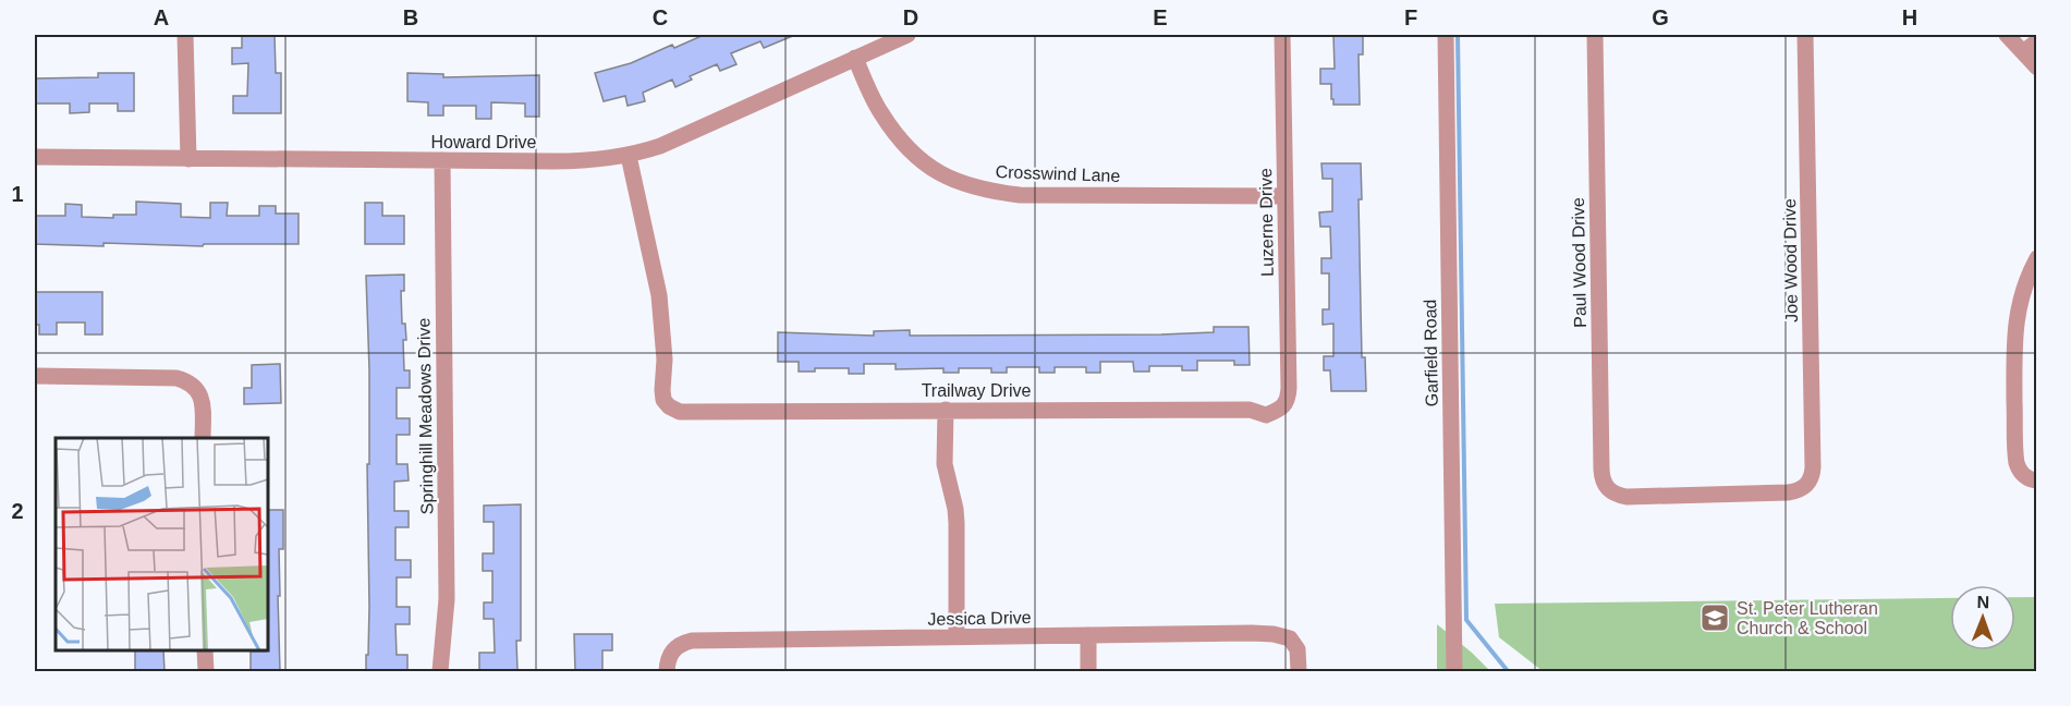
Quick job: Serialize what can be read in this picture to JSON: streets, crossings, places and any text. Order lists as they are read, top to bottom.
{
  "streets": {
    "street": [
      "Howard Drive",
      "Crosswind Lane",
      "Luzerne Drive",
      "Joe Wood Drive",
      "Paul Wood Drive",
      "Garfield Road",
      "Trailway Drive",
      "Springhill Meadows Drive",
      "Jessica Drive"
    ]
  },
  "crossings": [
    ["Howard Drive", "Crosswind Lane"],
    ["Howard Drive", "Trailway Drive"],
    ["Howard Drive", "Springhill Meadows Drive"],
    ["Crosswind Lane", "Luzerne Drive"],
    ["Luzerne Drive", "Trailway Drive"],
    ["Joe Wood Drive", "Paul Wood Drive"]
  ],
  "places": {
    "school or university": ["St. Peter Lutheran Church & School"]
  },
  "north": "top",
  "grid": {
    "columns": [
      "A",
      "B",
      "C",
      "D",
      "E",
      "F",
      "G",
      "H"
    ],
    "rows": ["1", "2"]
  }
}
